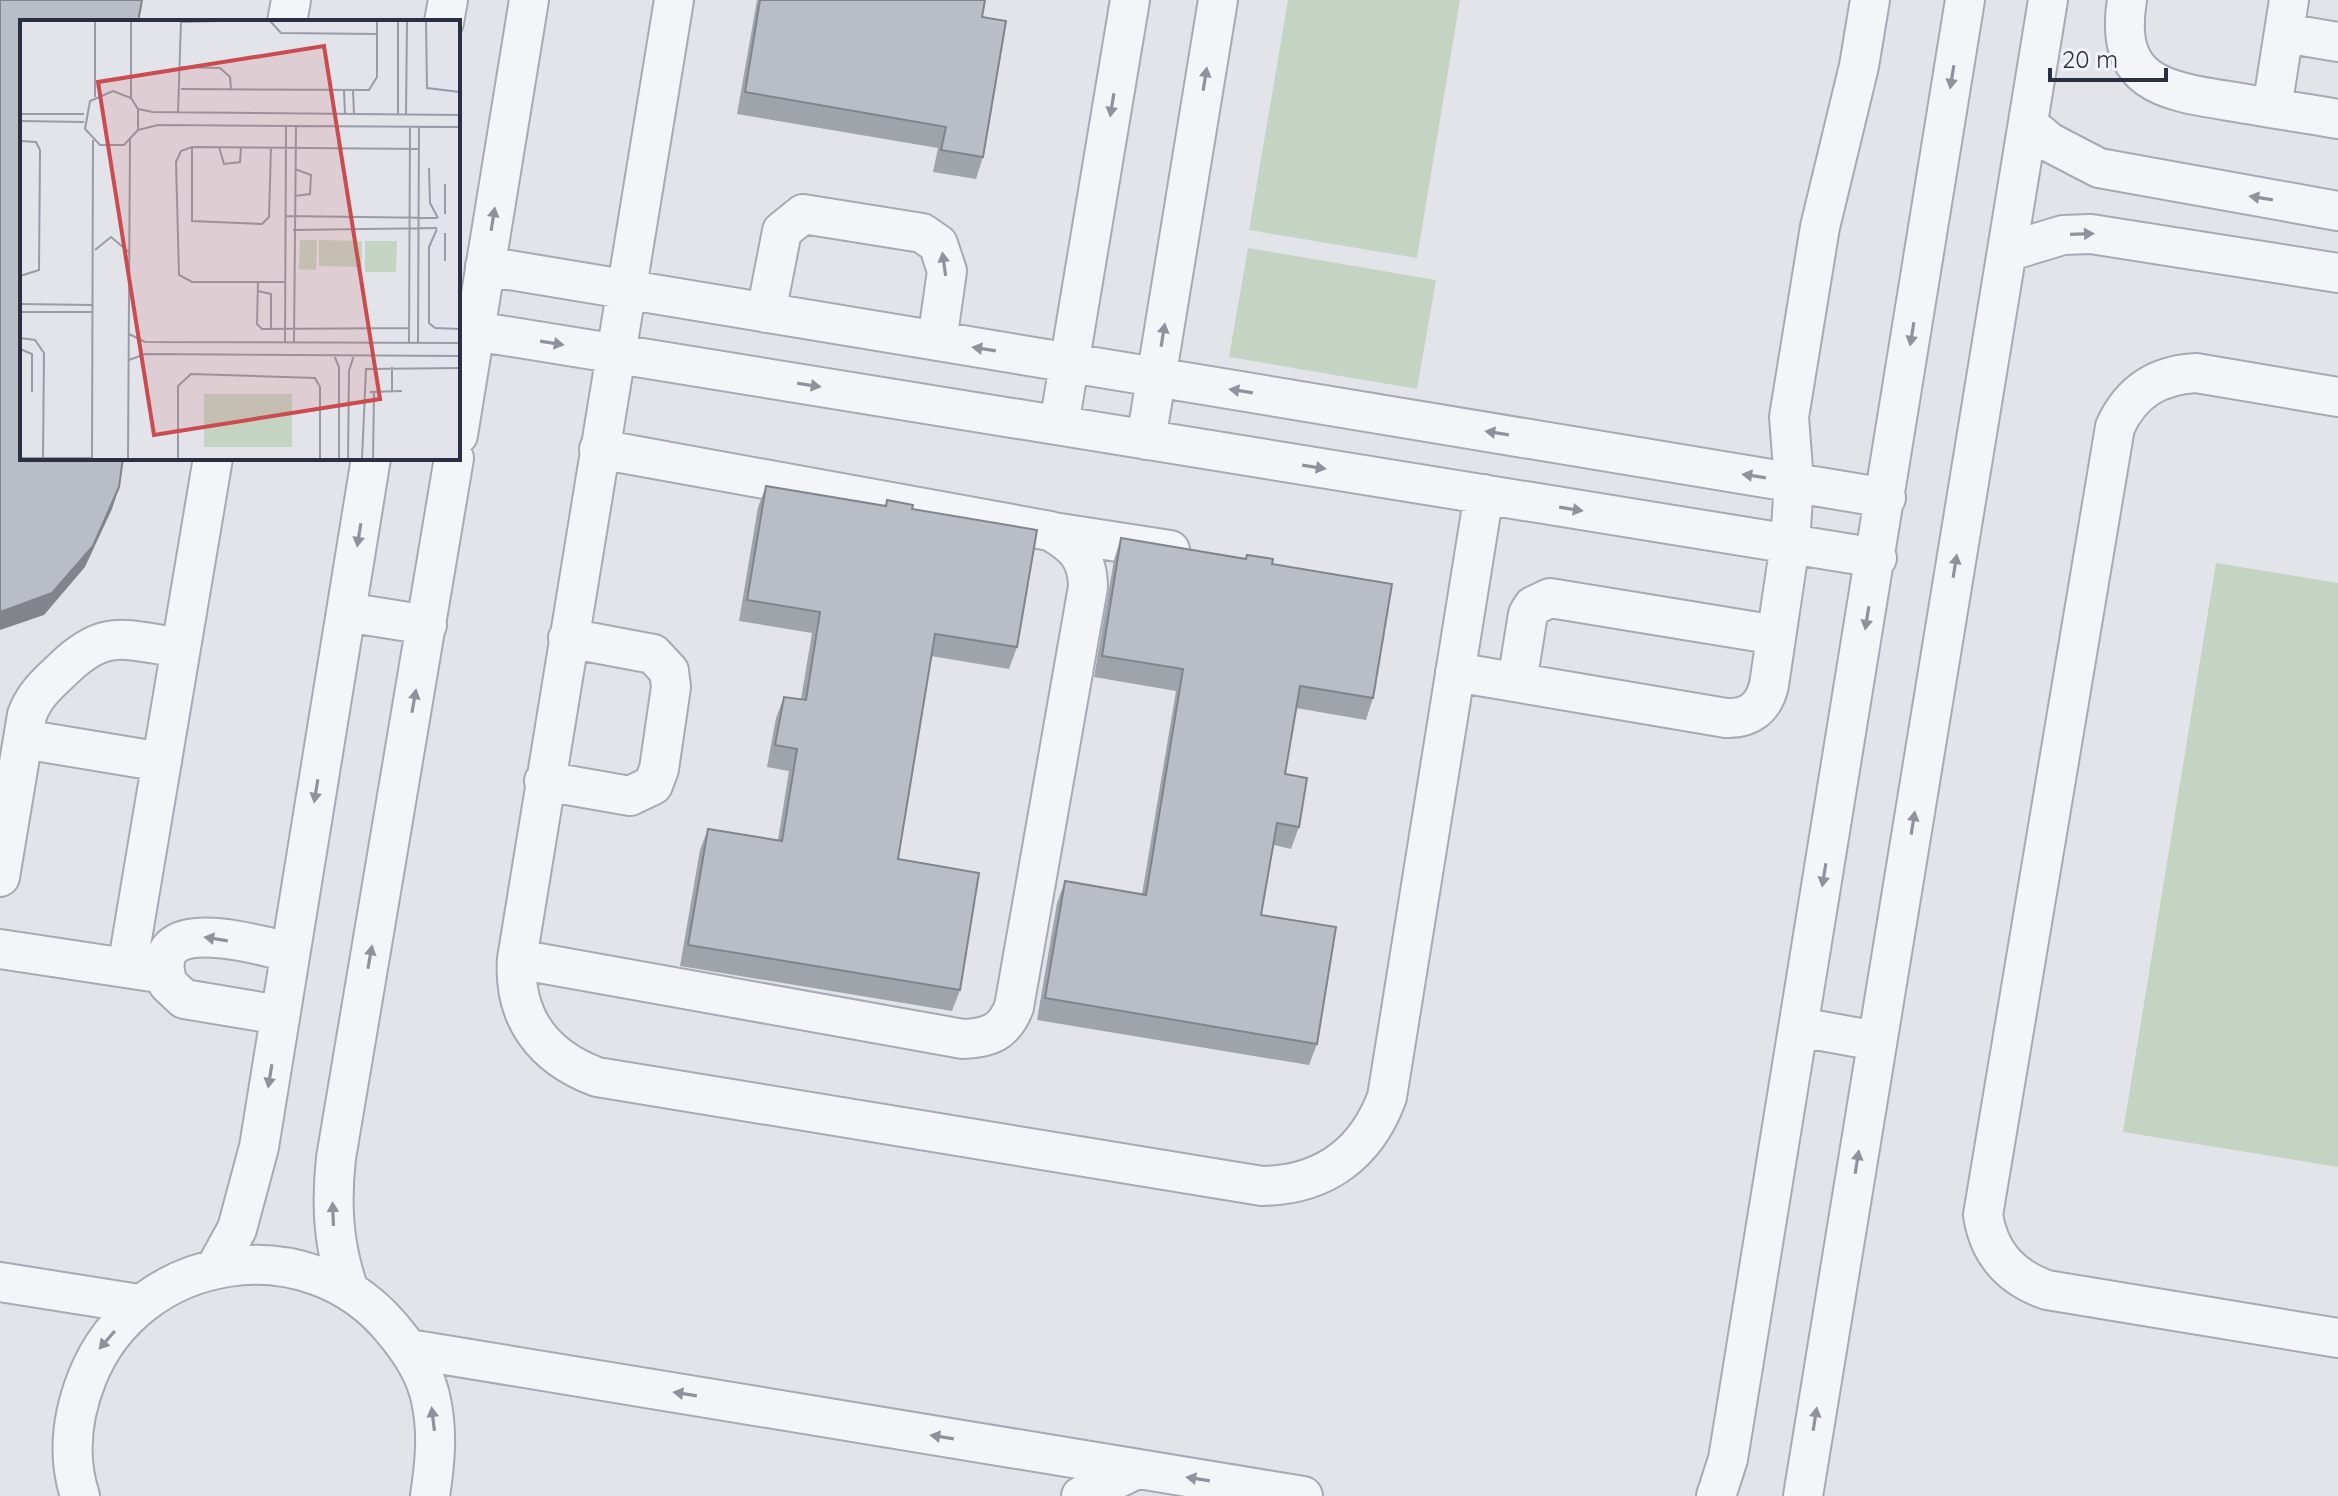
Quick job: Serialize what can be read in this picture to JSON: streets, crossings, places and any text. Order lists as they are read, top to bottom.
{
  "scale_bar": "20 m"
}
